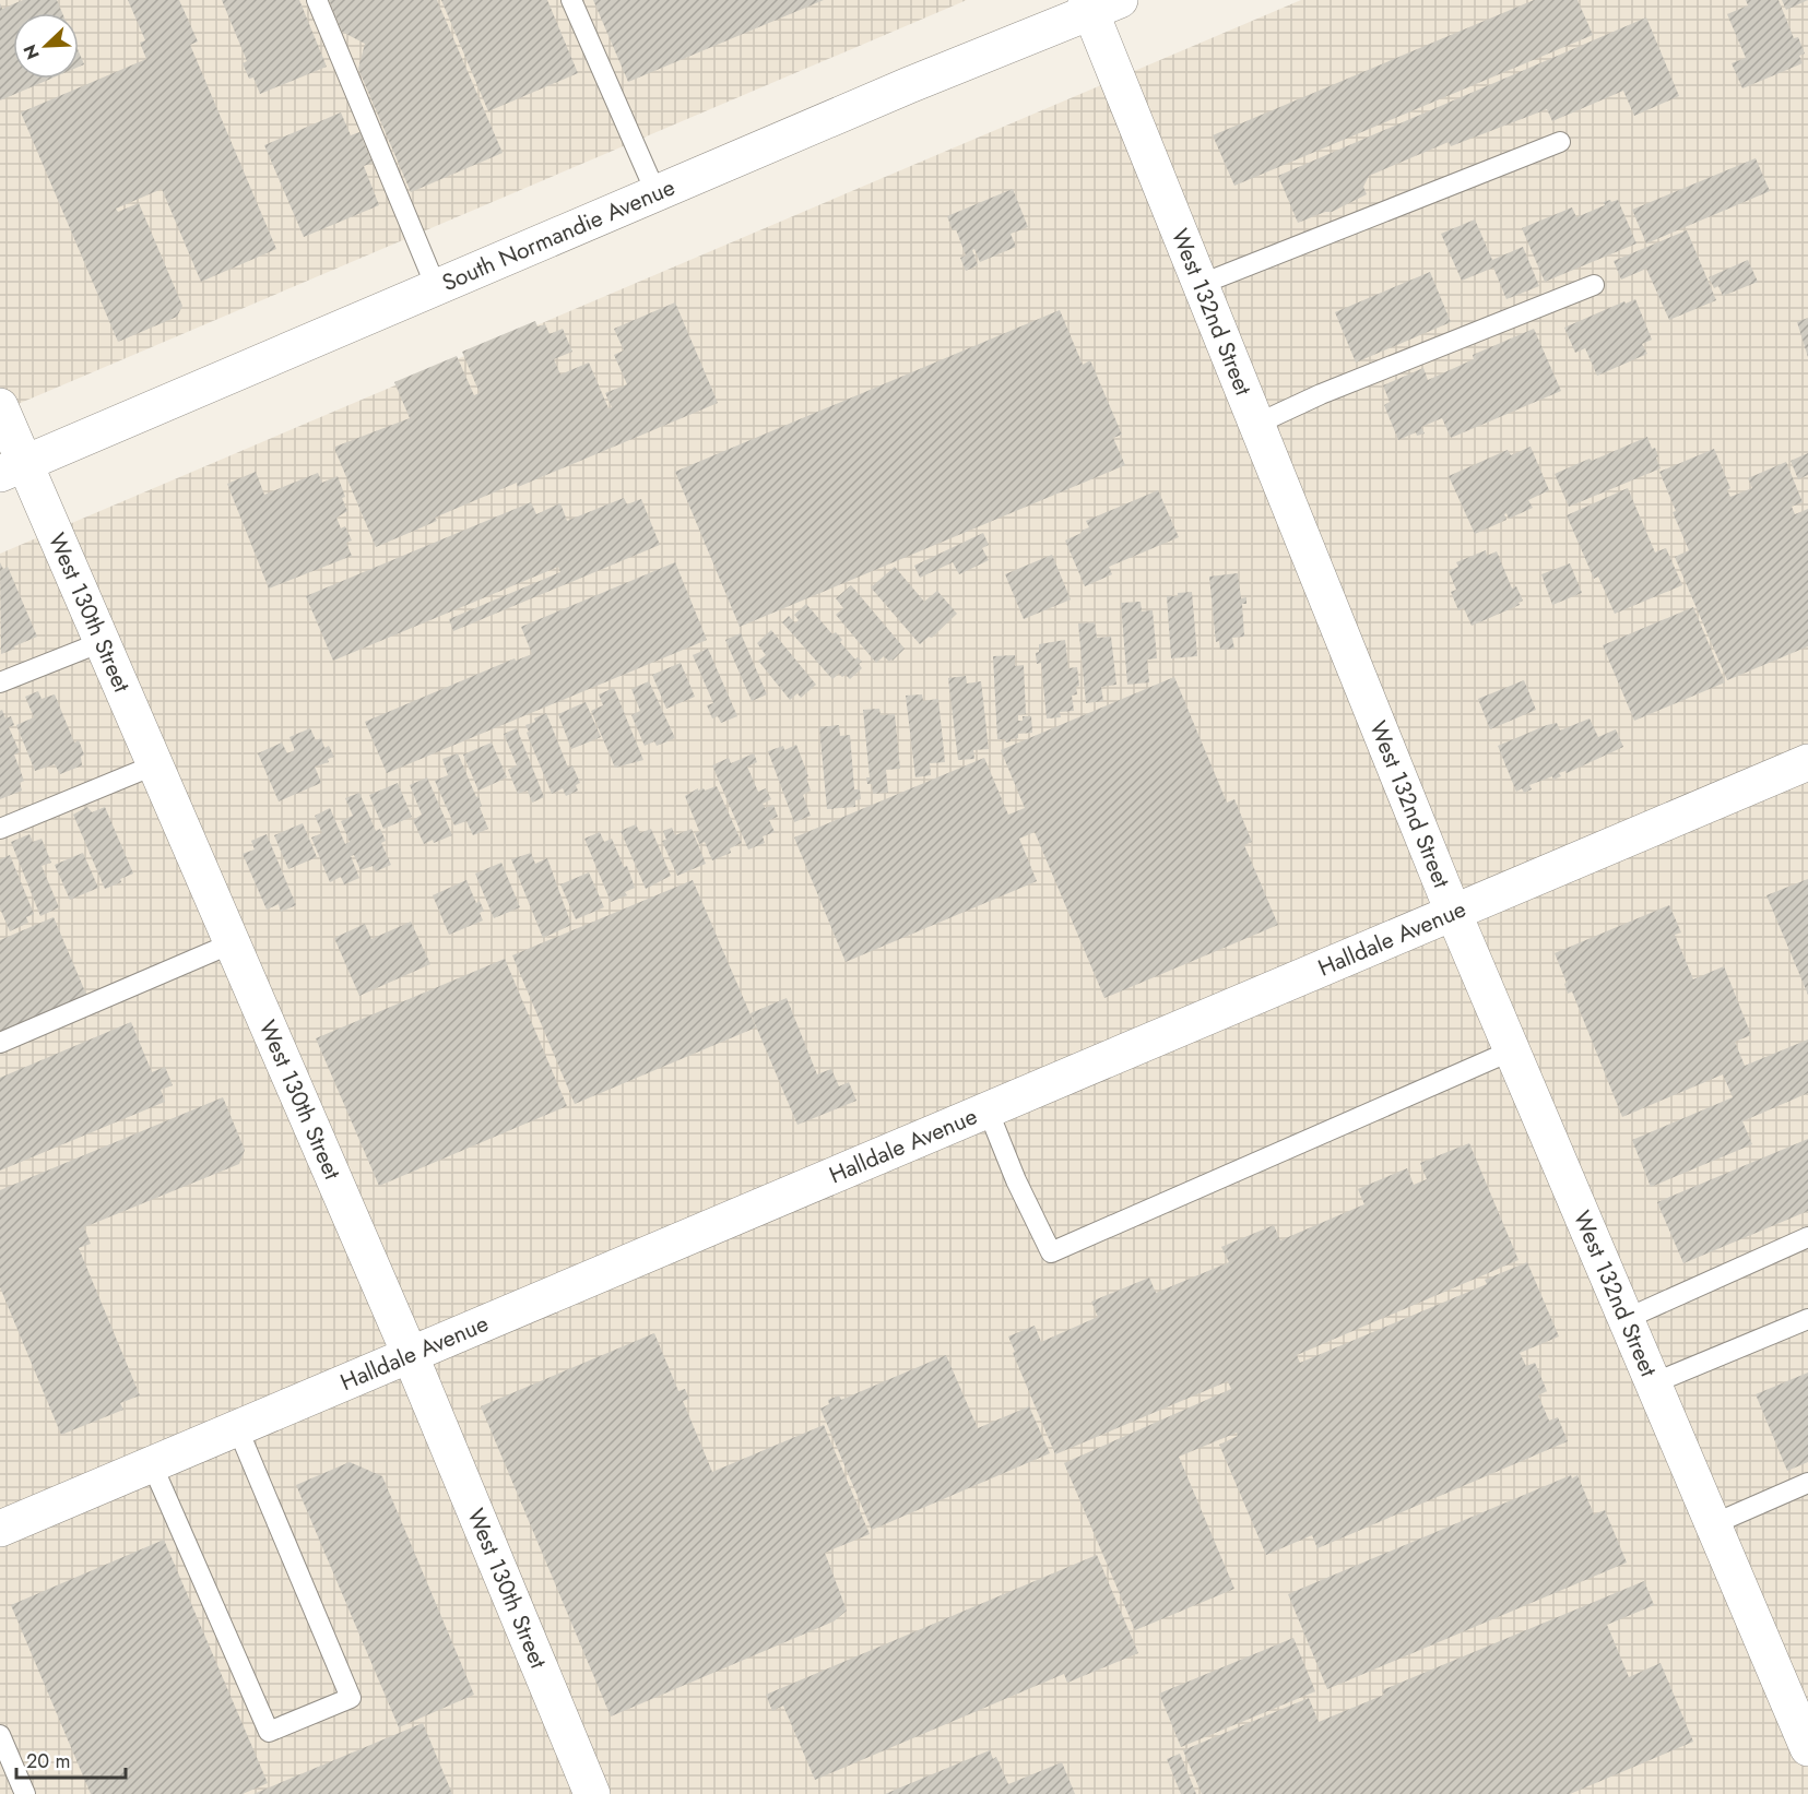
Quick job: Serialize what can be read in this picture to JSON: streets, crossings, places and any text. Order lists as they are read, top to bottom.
{
  "streets": {
    "street": [
      "South Normandie Avenue",
      "West 132nd Street",
      "West 130th Street",
      "Halldale Avenue"
    ]
  },
  "crossings": [
    ["South Normandie Avenue", "West 132nd Street"],
    ["South Normandie Avenue", "West 130th Street"],
    ["West 132nd Street", "Halldale Avenue"],
    ["West 130th Street", "Halldale Avenue"]
  ],
  "scale_bar": "20 m",
  "north": "bottom left"
}
